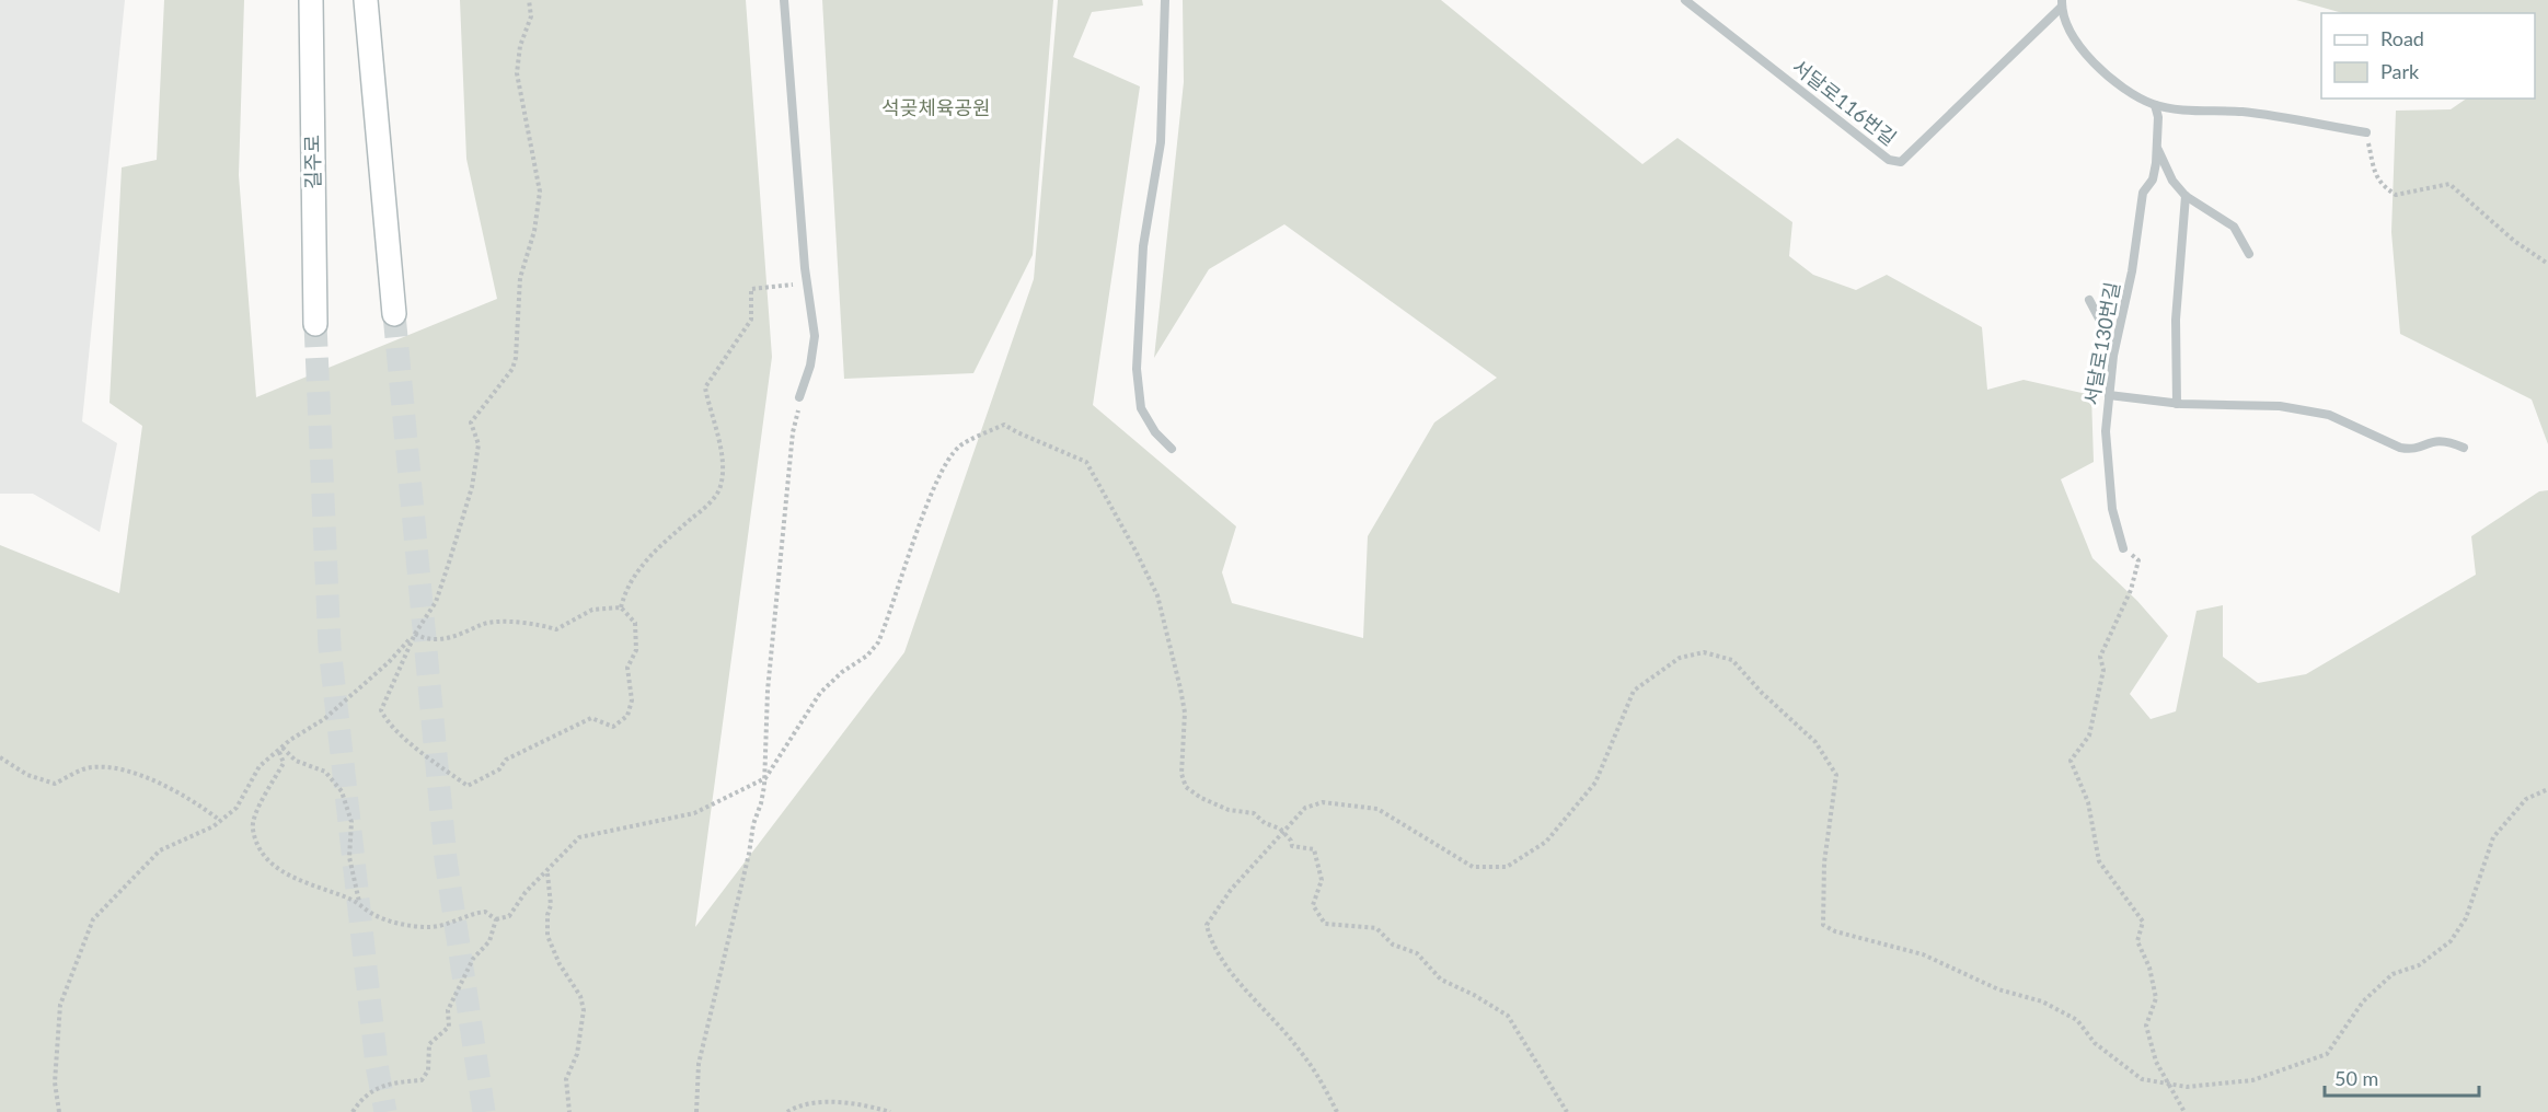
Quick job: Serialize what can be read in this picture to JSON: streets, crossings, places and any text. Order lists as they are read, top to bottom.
{
  "streets": {
    "main road": ["길주로"],
    "lane": ["서달로116번길", "서달로130번길"]
  },
  "parks": ["석곶체육공원"],
  "legend": ["Road", "Park"],
  "scale_bar": "50 m"
}
